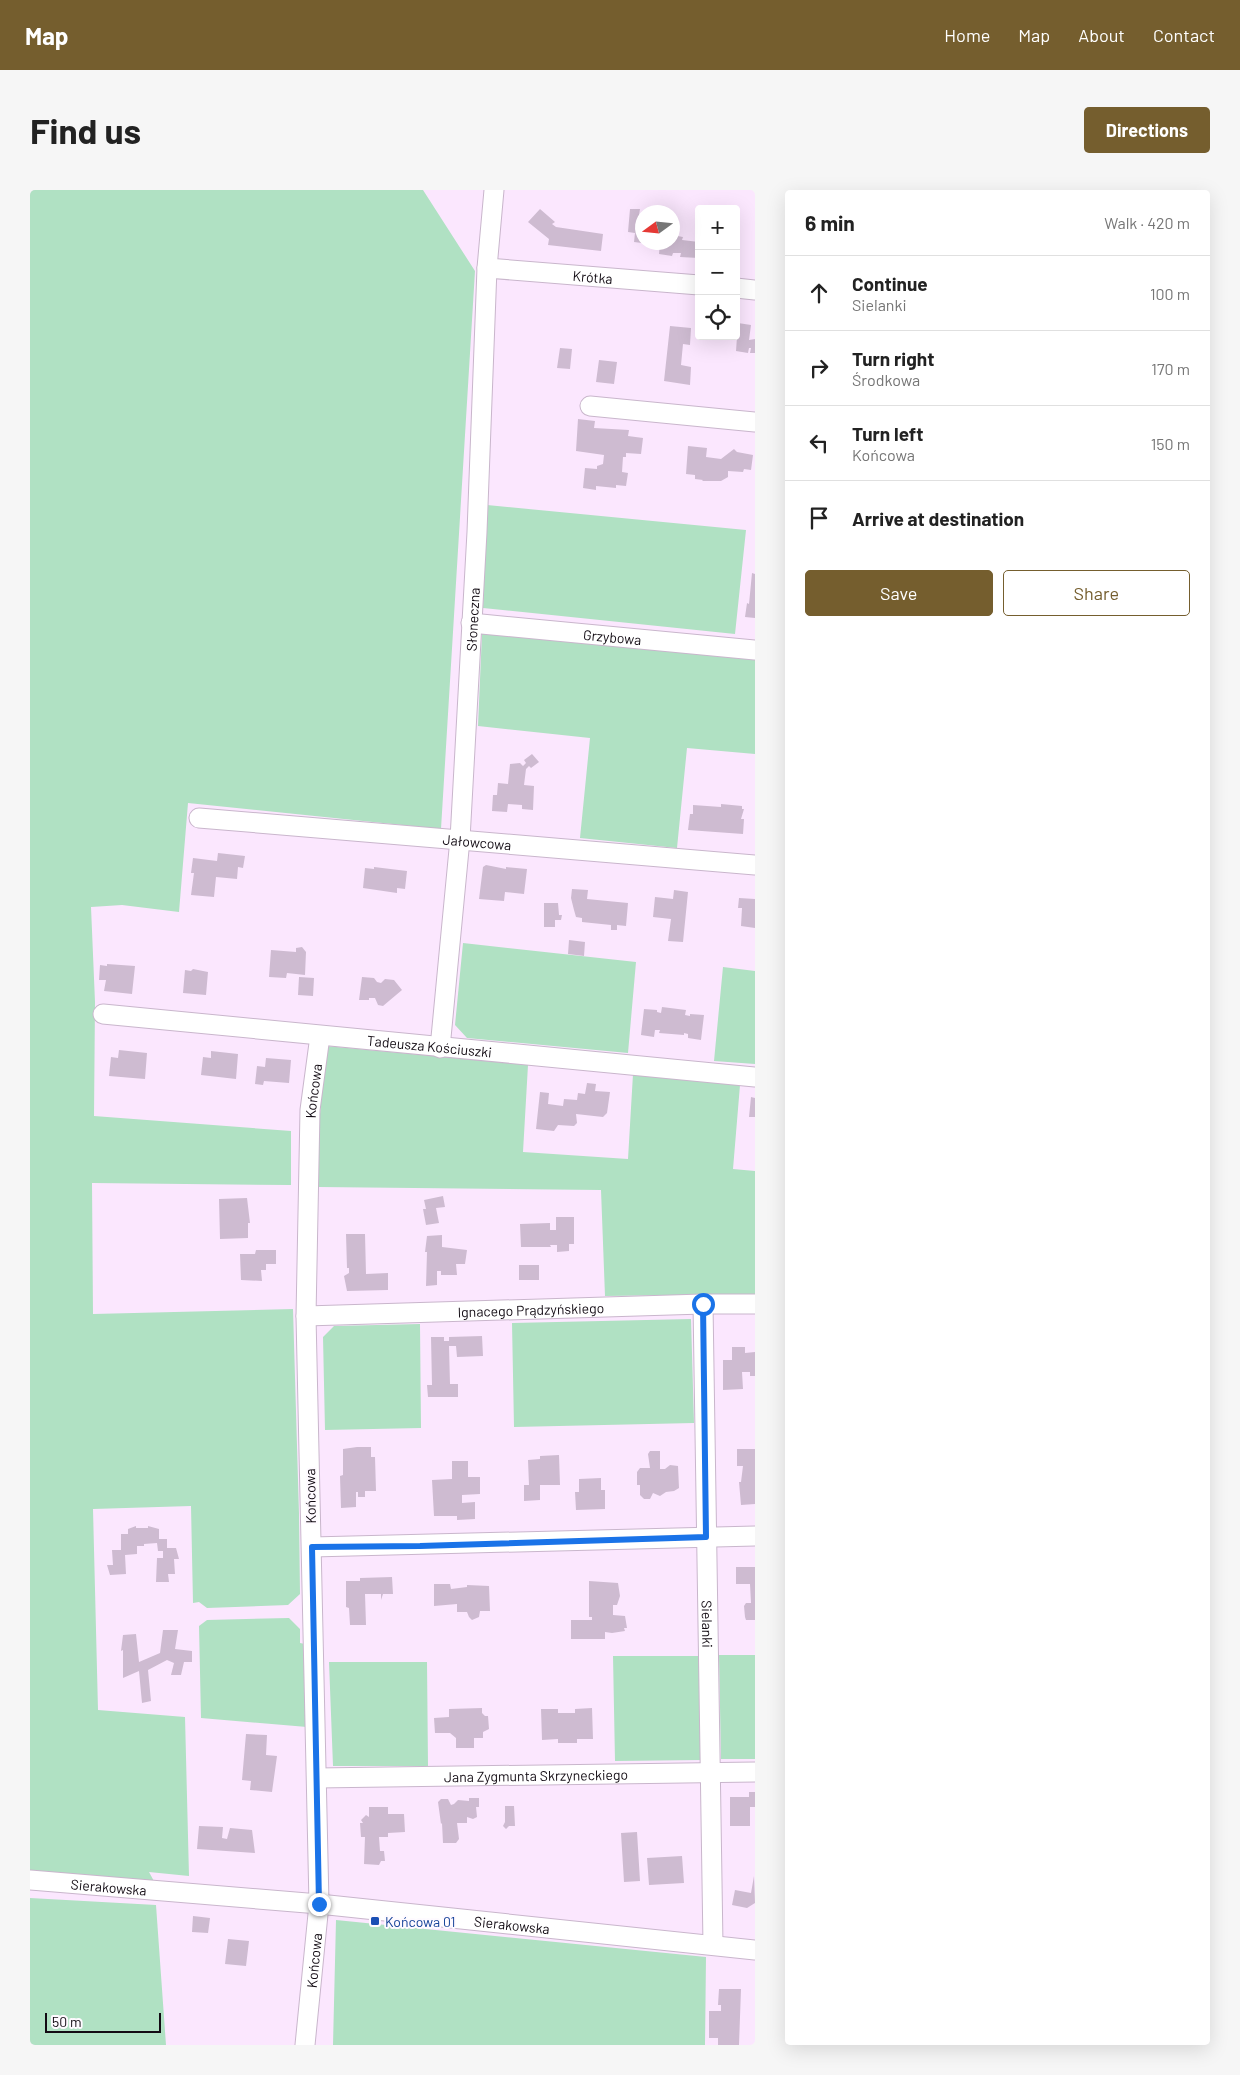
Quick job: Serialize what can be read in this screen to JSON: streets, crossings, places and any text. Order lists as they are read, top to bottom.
{
  "streets": {
    "street": [
      "Krótka",
      "Słoneczna",
      "Grzybowa",
      "Jałowcowa",
      "Tadeusza Kościuszki",
      "Końcowa",
      "Ignacego Prądzyńskiego",
      "Sielanki",
      "Jana Zygmunta Skrzyneckiego",
      "Sierakowska"
    ]
  },
  "crossings": [
    ["Krótka", "Słoneczna"],
    ["Słoneczna", "Grzybowa"],
    ["Słoneczna", "Jałowcowa"],
    ["Słoneczna", "Tadeusza Kościuszki"],
    ["Tadeusza Kościuszki", "Końcowa"],
    ["Końcowa", "Ignacego Prądzyńskiego"],
    ["Końcowa", "Jana Zygmunta Skrzyneckiego"],
    ["Końcowa", "Sierakowska"],
    ["Ignacego Prądzyńskiego", "Sielanki"],
    ["Sielanki", "Jana Zygmunta Skrzyneckiego"],
    ["Sielanki", "Sierakowska"]
  ],
  "places": {
    "transit": ["Końcowa 01"]
  },
  "scale_bar": "50 m",
  "north": "left",
  "page": {
    "header": "Map",
    "nav": [
      "Home",
      "Map",
      "About",
      "Contact"
    ],
    "buttons": [
      "Directions",
      ["Save", "Share"]
    ],
    "title": "Find us",
    "heading": ["6 min", "Walk · 420 m"],
    "map_buttons": ["+", "−"],
    "list": [
      ["Continue", "Sielanki", "100 m"],
      ["Turn right", "Środkowa", "170 m"],
      ["Turn left", "Końcowa", "150 m"],
      "Arrive at destination"
    ],
    "scale": "50 m"
  }
}
